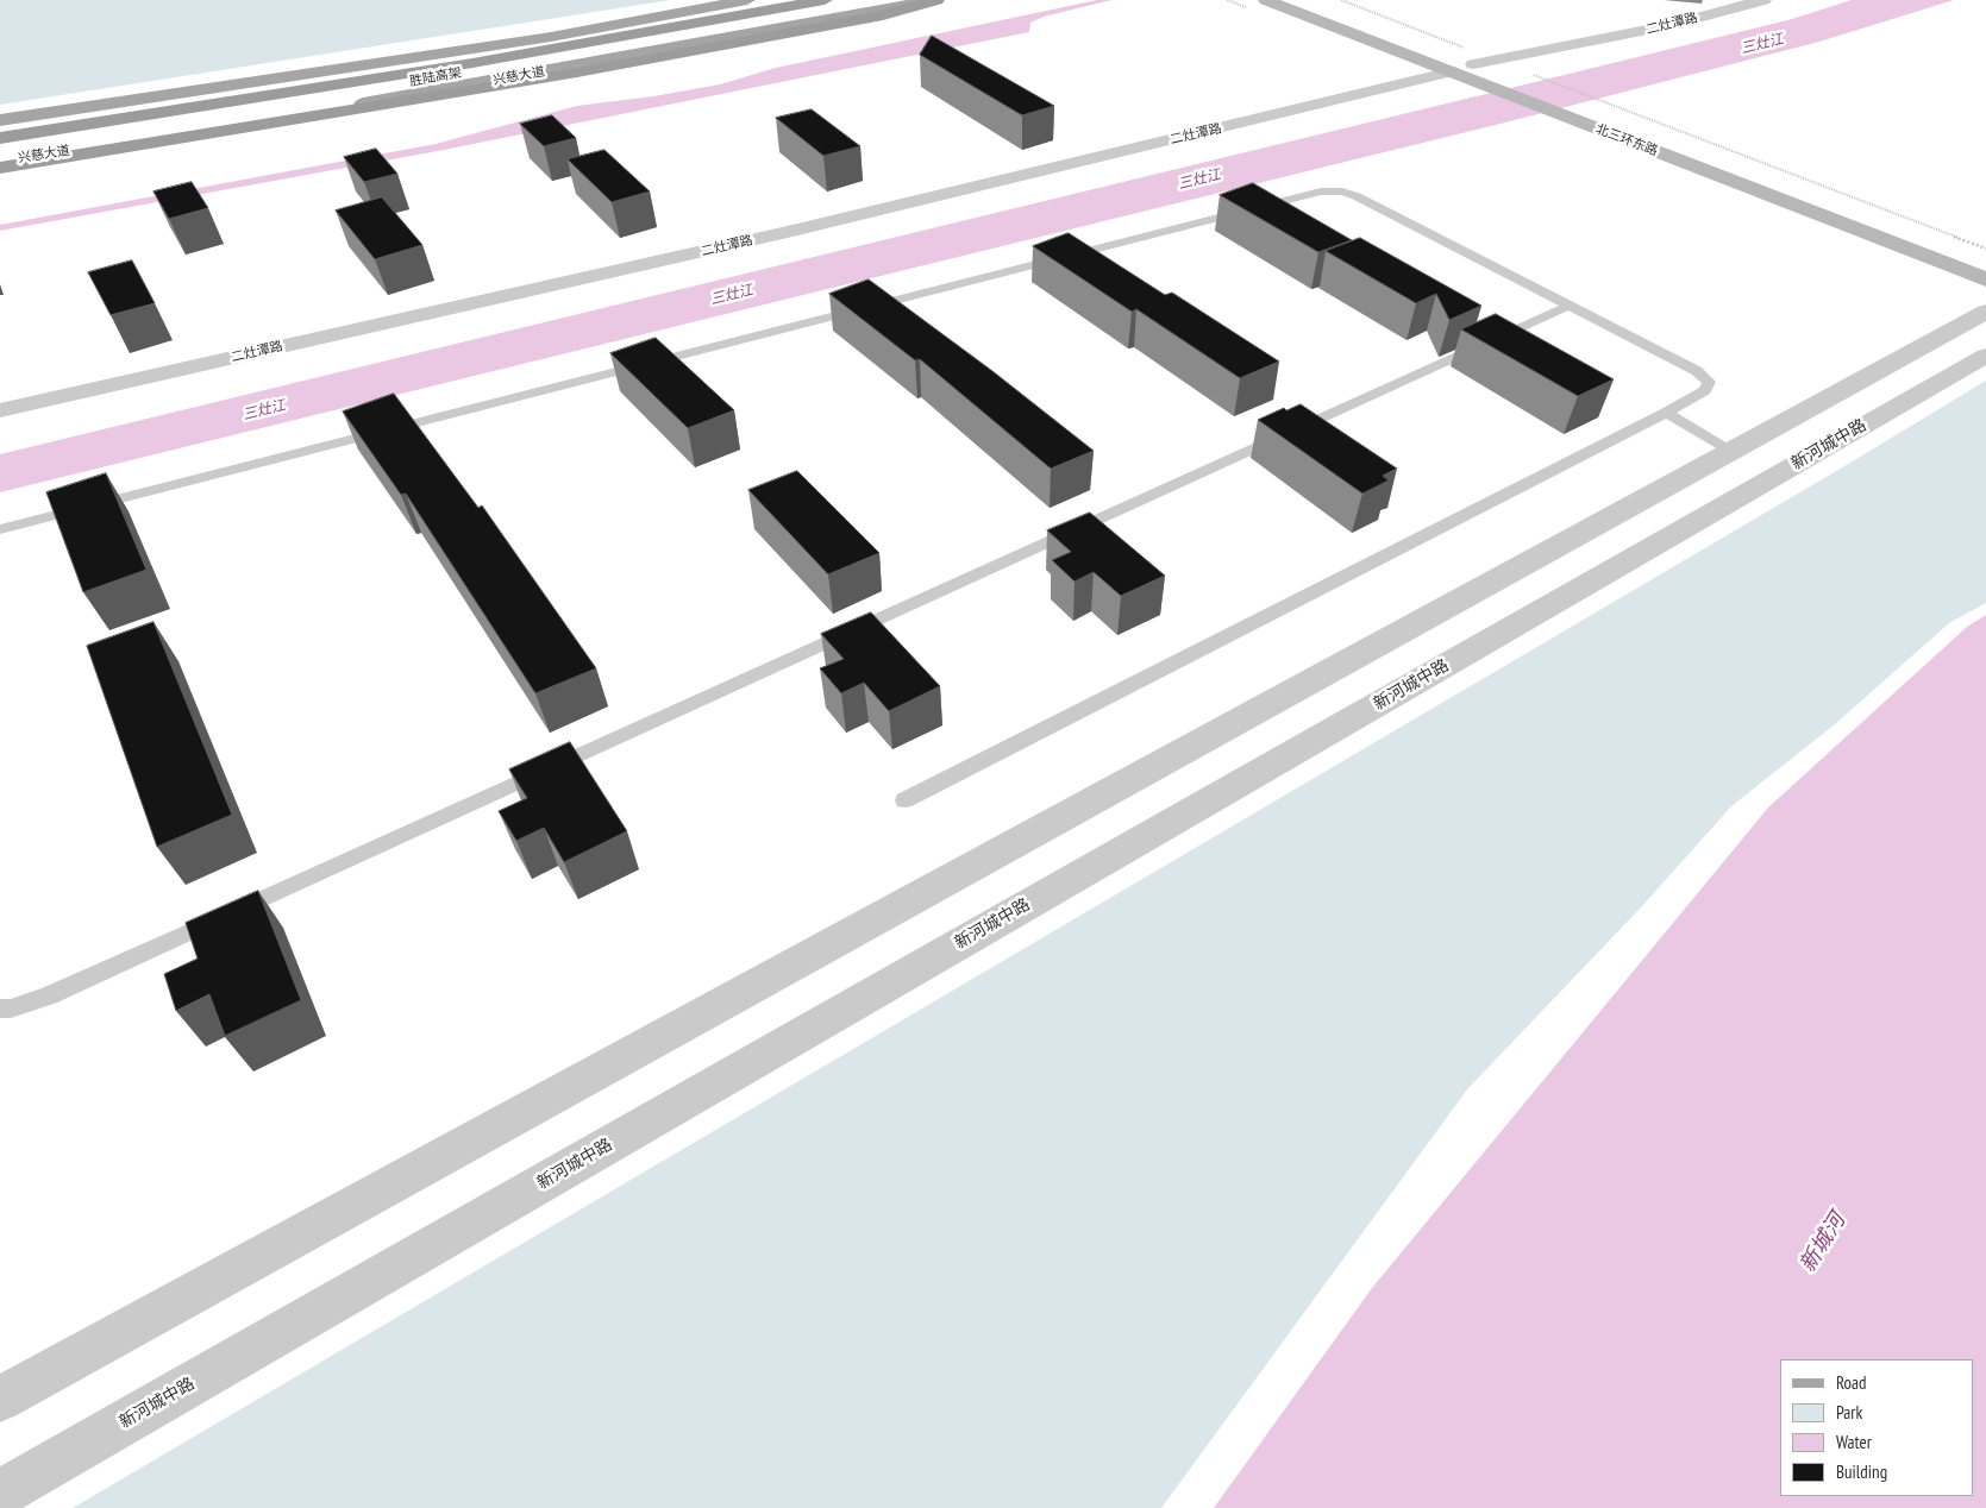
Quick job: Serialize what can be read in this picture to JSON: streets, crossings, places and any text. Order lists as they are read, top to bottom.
{
  "streets": {
    "highway": ["胜陆高架"],
    "main road": ["兴慈大道", "北三环东路"],
    "street": ["二灶潭路", "新河城中路"]
  },
  "crossings": [
    ["二灶潭路", "北三环东路"]
  ],
  "water": ["三灶江", "新城河"],
  "legend": [
    "Road",
    "Park",
    "Water",
    "Building"
  ]
}
